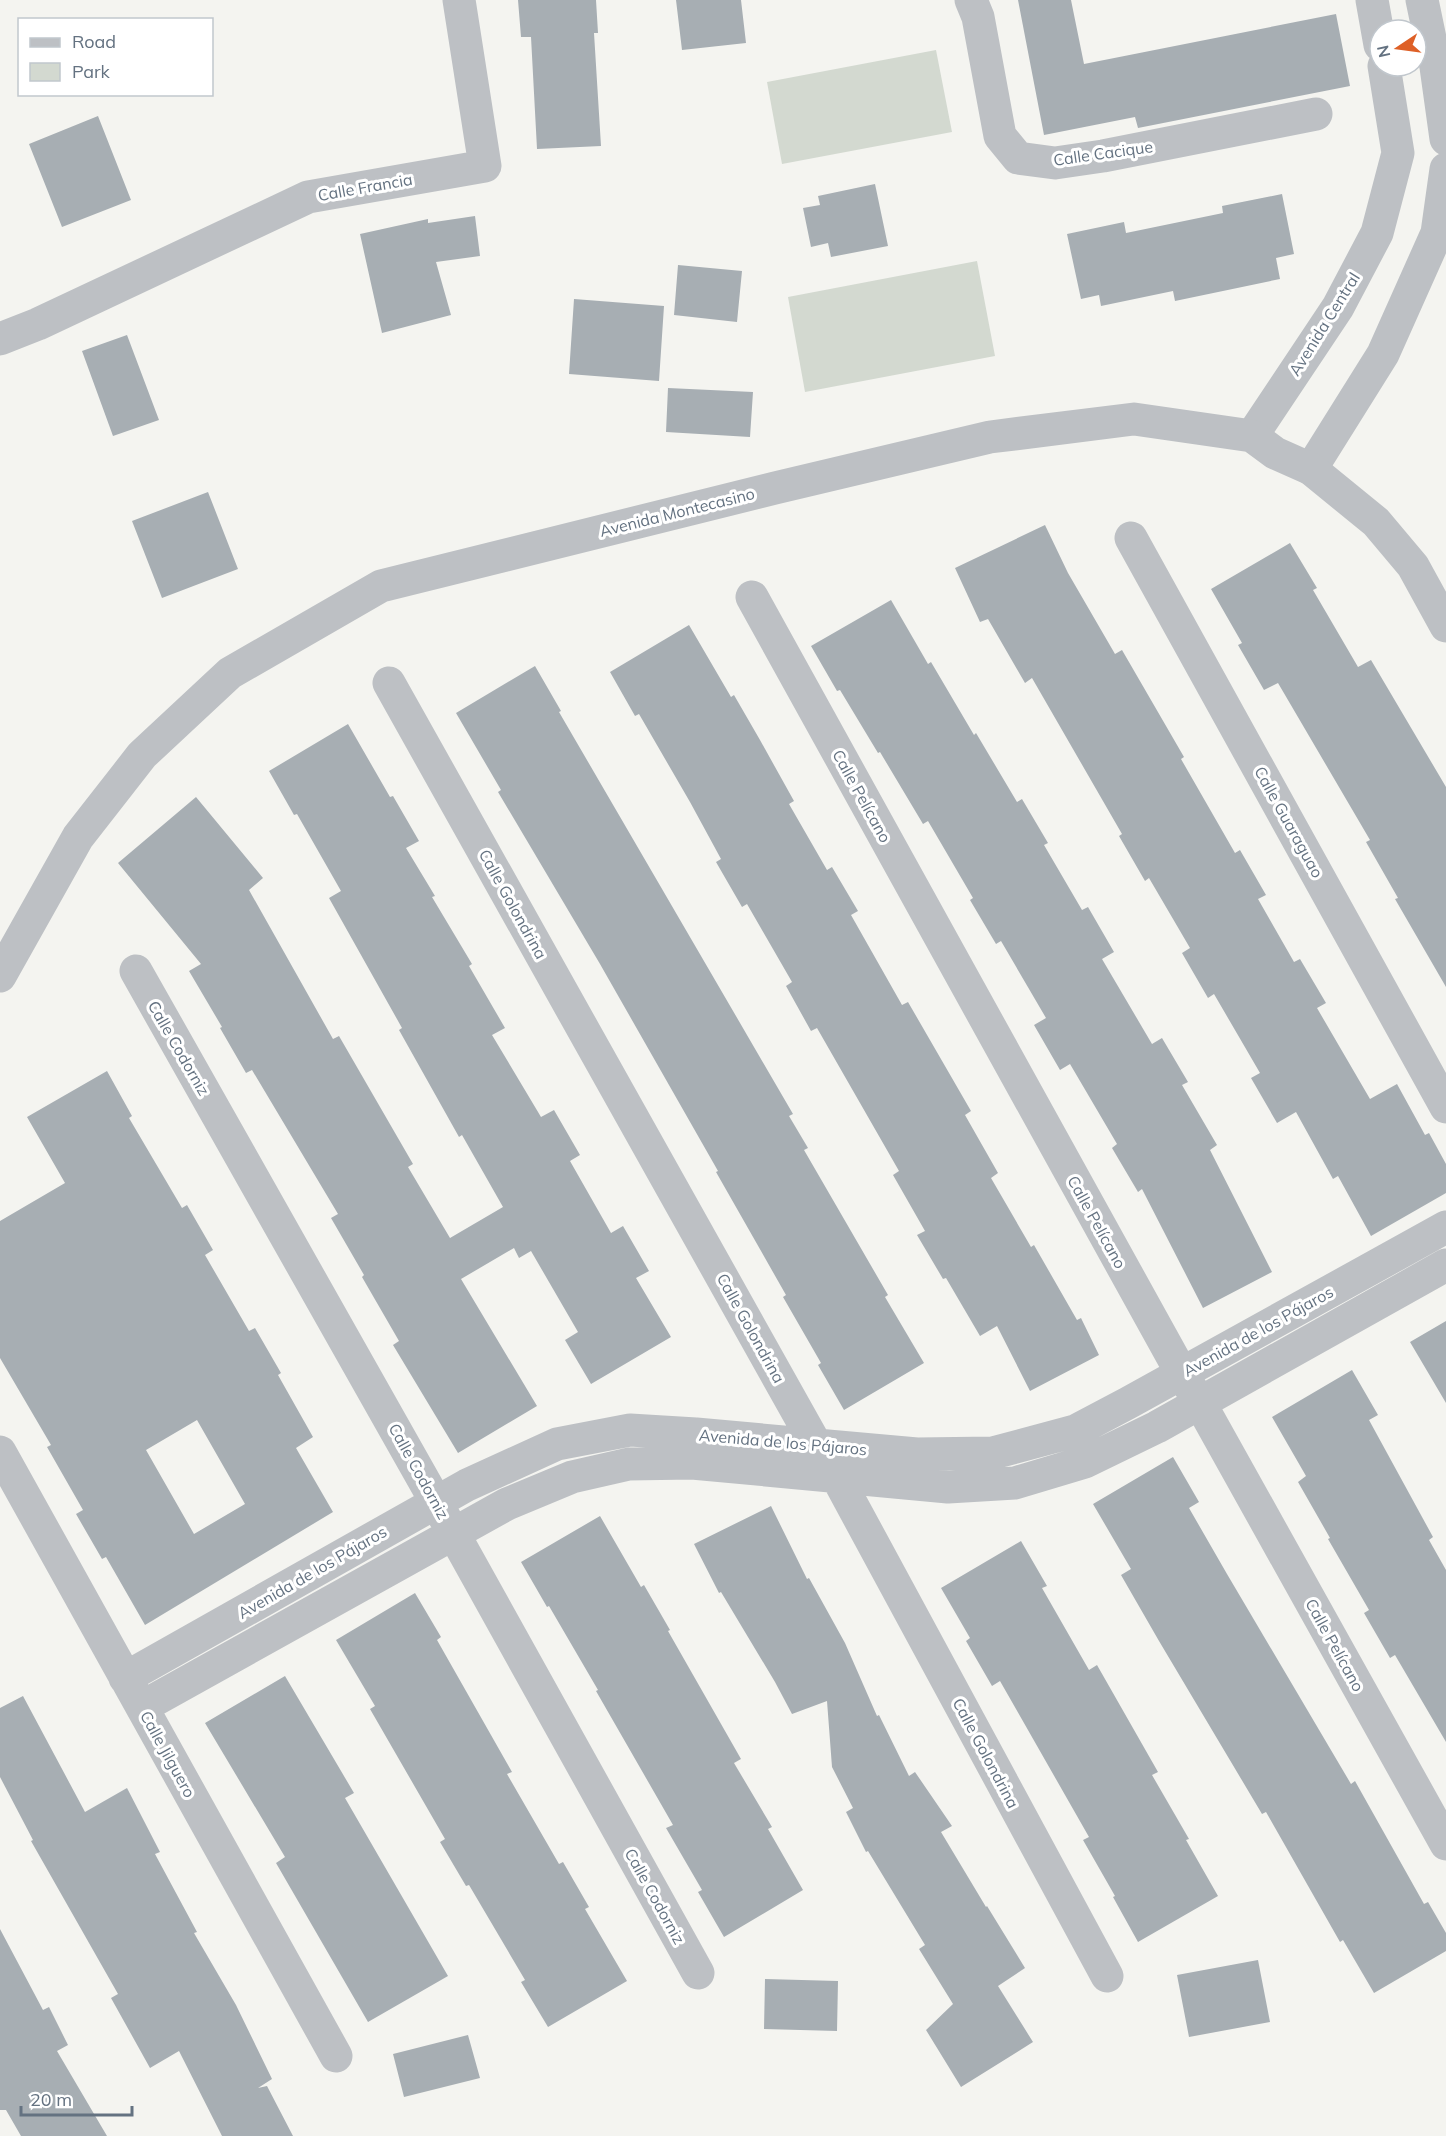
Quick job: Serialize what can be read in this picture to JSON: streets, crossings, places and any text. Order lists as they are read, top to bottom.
{
  "streets": {
    "street": [
      "Calle Cacique",
      "Calle Francia",
      "Avenida Central",
      "Avenida Montecasino",
      "Calle Pelícano",
      "Calle Guaraguao",
      "Calle Golondrina",
      "Calle Codorniz",
      "Avenida de los Pájaros",
      "Calle Jilguero"
    ]
  },
  "crossings": [
    ["Avenida Central", "Avenida Montecasino"],
    ["Calle Pelícano", "Avenida de los Pájaros"],
    ["Calle Golondrina", "Avenida de los Pájaros"],
    ["Calle Codorniz", "Avenida de los Pájaros"],
    ["Avenida de los Pájaros", "Calle Jilguero"]
  ],
  "legend": ["Road", "Park"],
  "scale_bar": "20 m",
  "north": "left"
}
